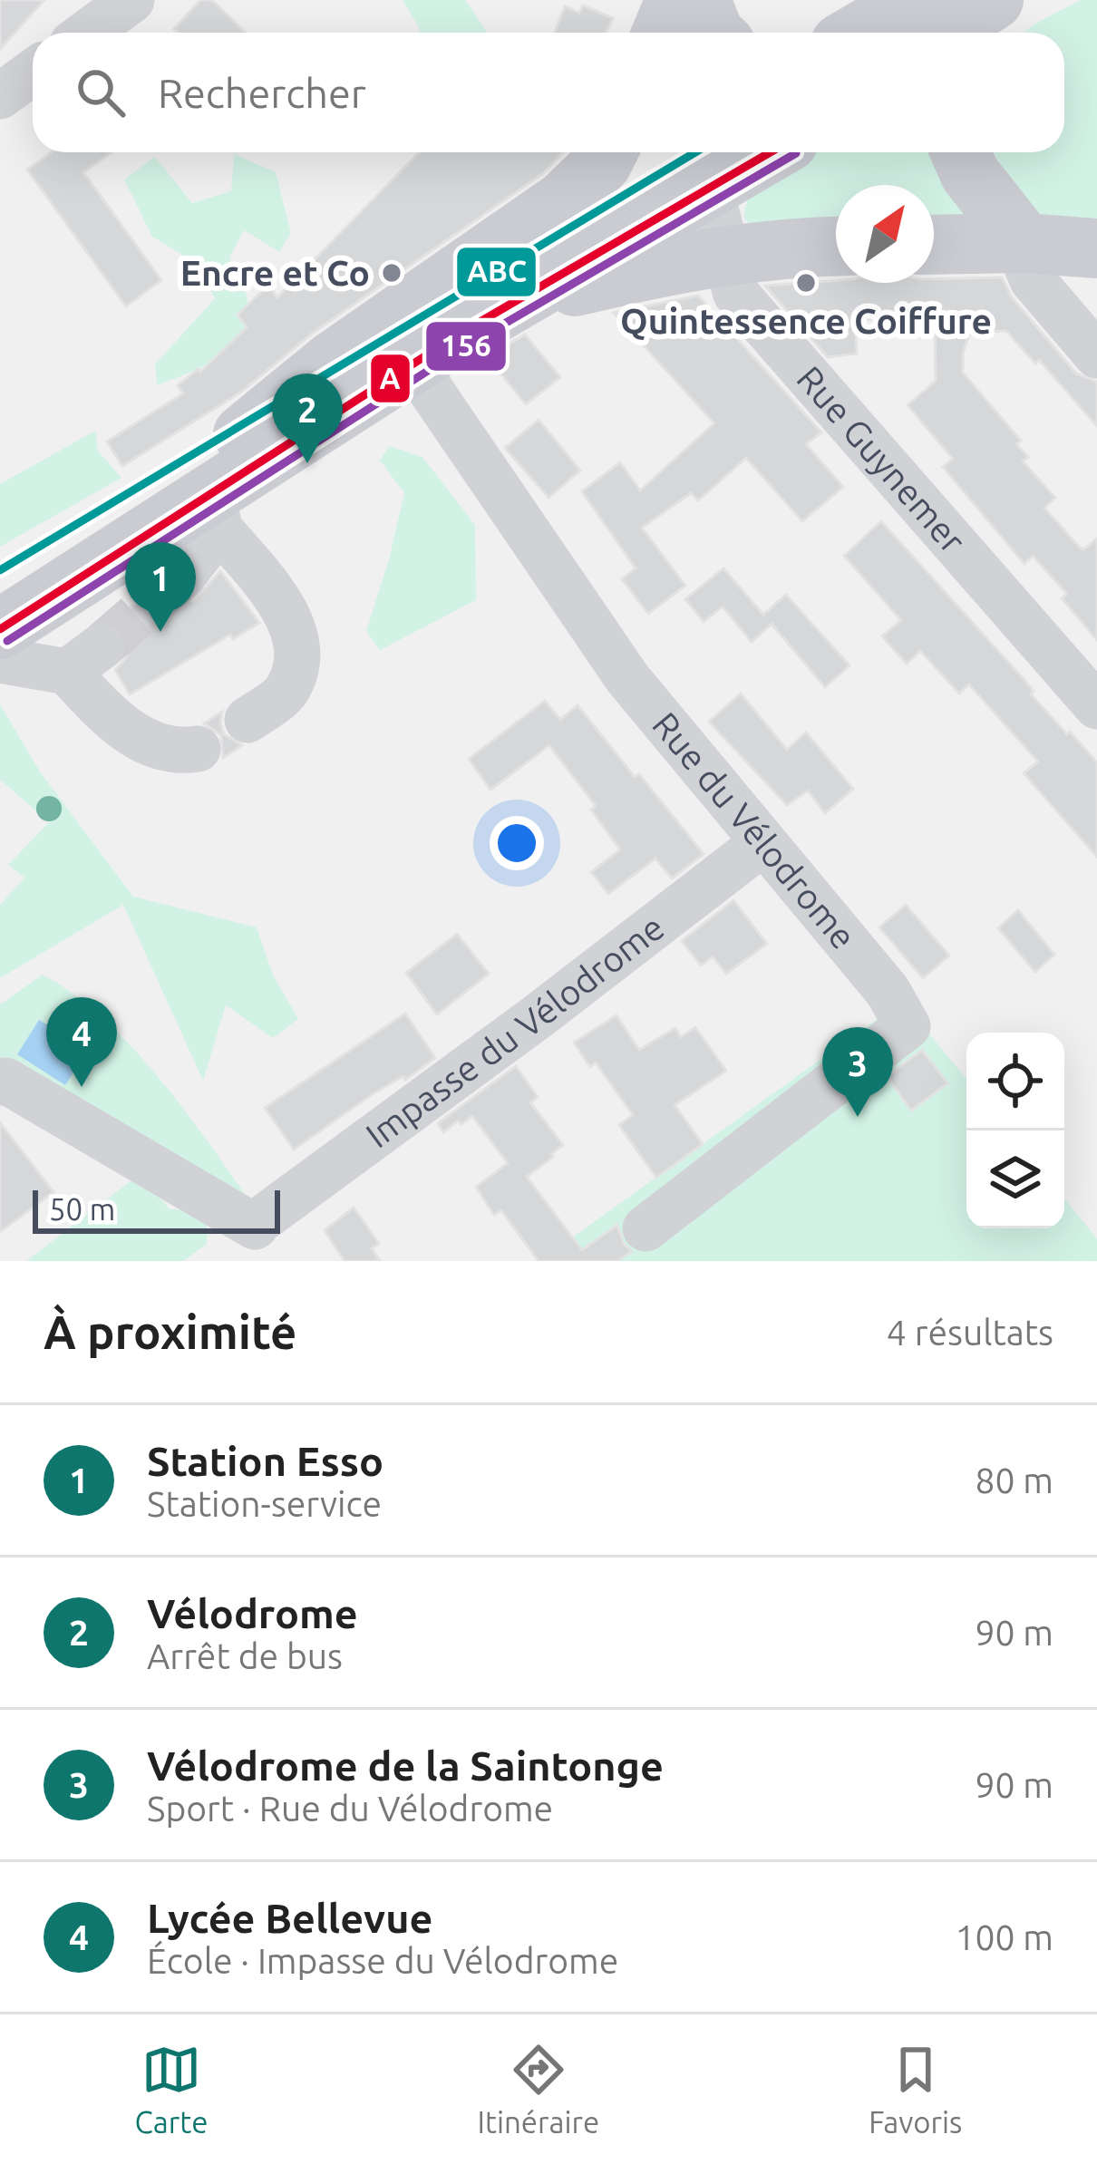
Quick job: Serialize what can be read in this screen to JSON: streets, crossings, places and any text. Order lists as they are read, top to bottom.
{
  "streets": {
    "street": ["Rue Guynemer", "Rue du Vélodrome", "Impasse du Vélodrome"]
  },
  "crossings": [
    ["Rue du Vélodrome", "Impasse du Vélodrome"]
  ],
  "places": ["Encre et Co", "Quintessence Coiffure"],
  "lines": ["transit line A", "transit line ABC", "transit line 156"],
  "scale_bar": "50 m",
  "north": "top right",
  "page": {
    "search": "Rechercher",
    "pins": [
      "2",
      "1",
      "4",
      "3"
    ],
    "scale": "50 m",
    "heading": ["À proximité", "4 résultats"],
    "list": [
      {
        "mark": "1",
        "name": "Station Esso",
        "note": "Station-service",
        "value": "80 m"
      },
      {
        "mark": "2",
        "name": "Vélodrome",
        "note": "Arrêt de bus",
        "value": "90 m"
      },
      {
        "mark": "3",
        "name": "Vélodrome de la Saintonge",
        "note": "Sport · Rue du Vélodrome",
        "value": "90 m"
      },
      {
        "mark": "4",
        "name": "Lycée Bellevue",
        "note": "École · Impasse du Vélodrome",
        "value": "100 m"
      }
    ],
    "nav": ["Carte", "Itinéraire", "Favoris"]
  }
}
